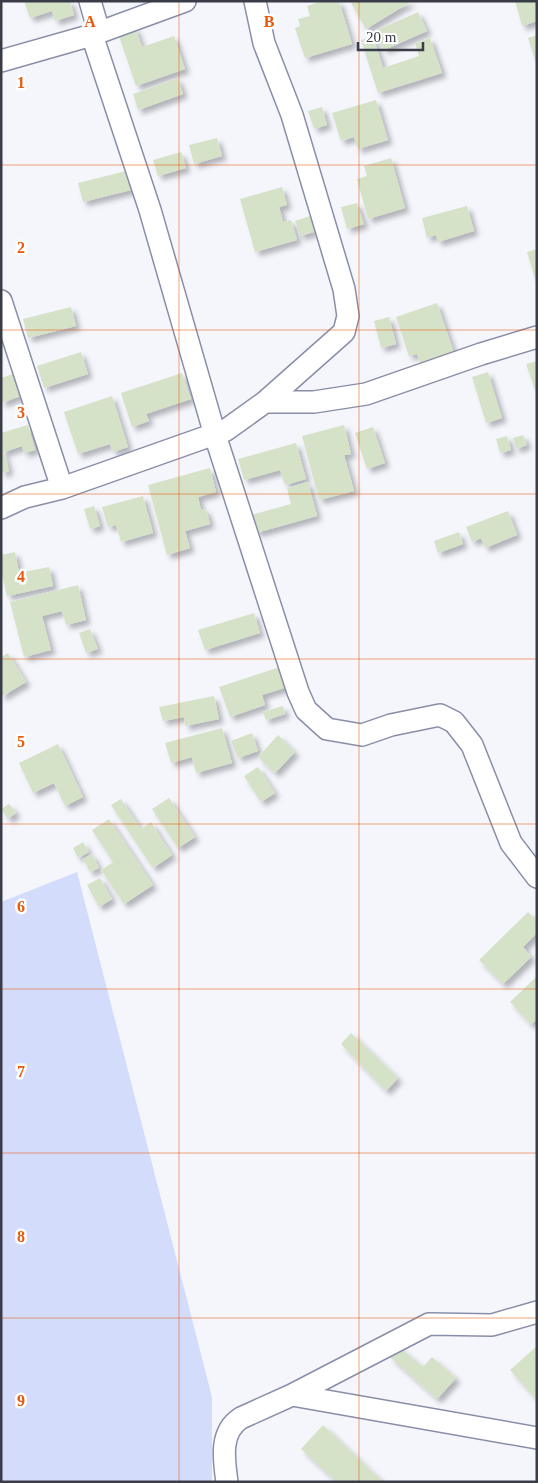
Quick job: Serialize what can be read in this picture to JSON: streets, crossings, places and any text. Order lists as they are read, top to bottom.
{
  "scale_bar": "20 m",
  "grid": {
    "columns": ["A", "B"],
    "rows": [
      "1",
      "2",
      "3",
      "4",
      "5",
      "6",
      "7",
      "8",
      "9"
    ]
  }
}
